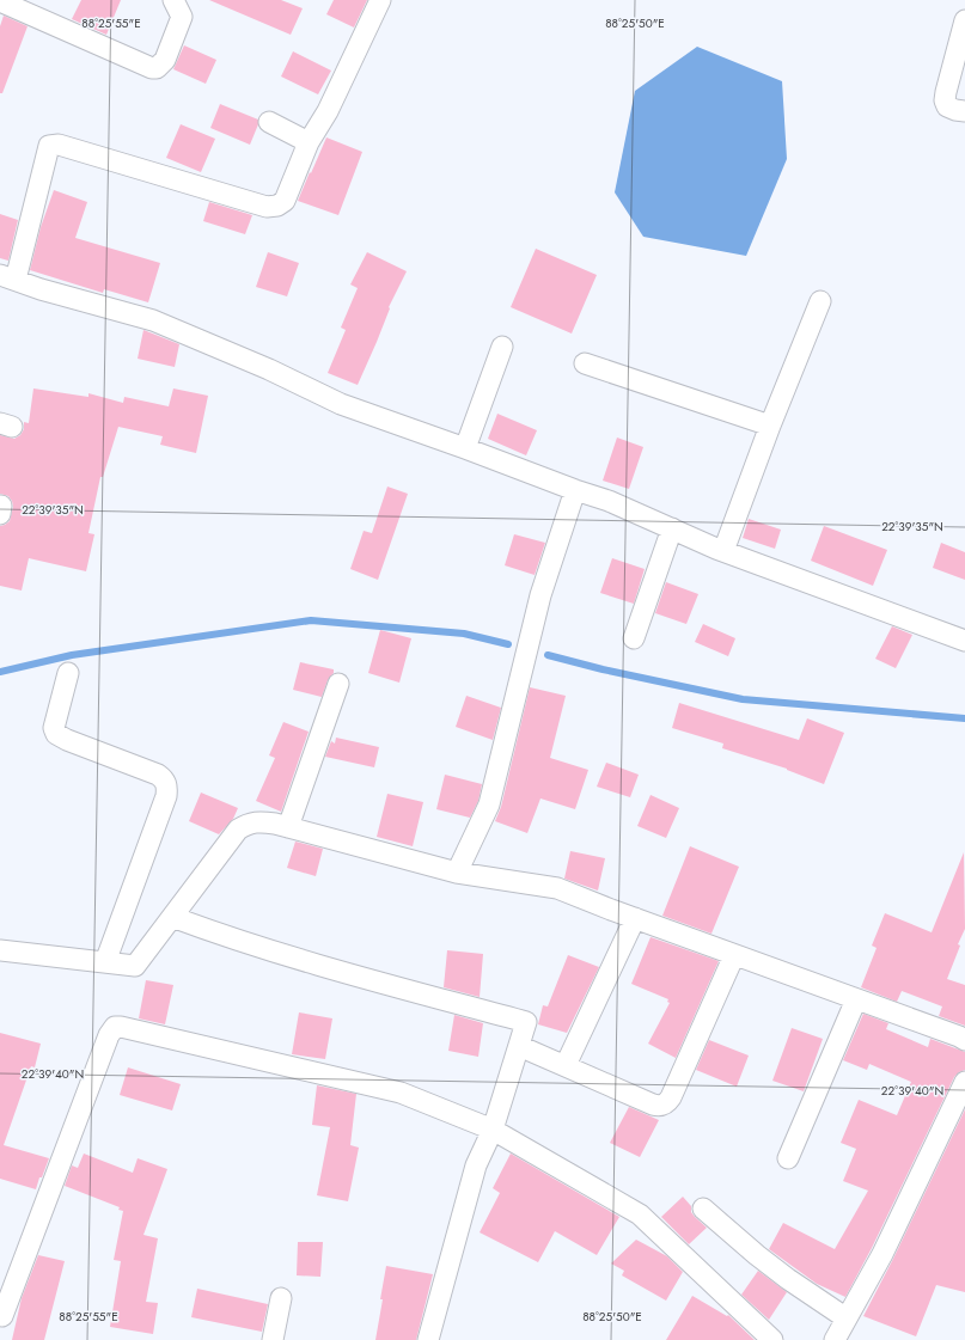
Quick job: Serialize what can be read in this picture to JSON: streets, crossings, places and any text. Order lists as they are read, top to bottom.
{
  "coordinates": [
    "88°25'55\"E",
    "88°25'50\"E",
    "22°39'35\"N",
    "22°39'40\"N"
  ]
}
